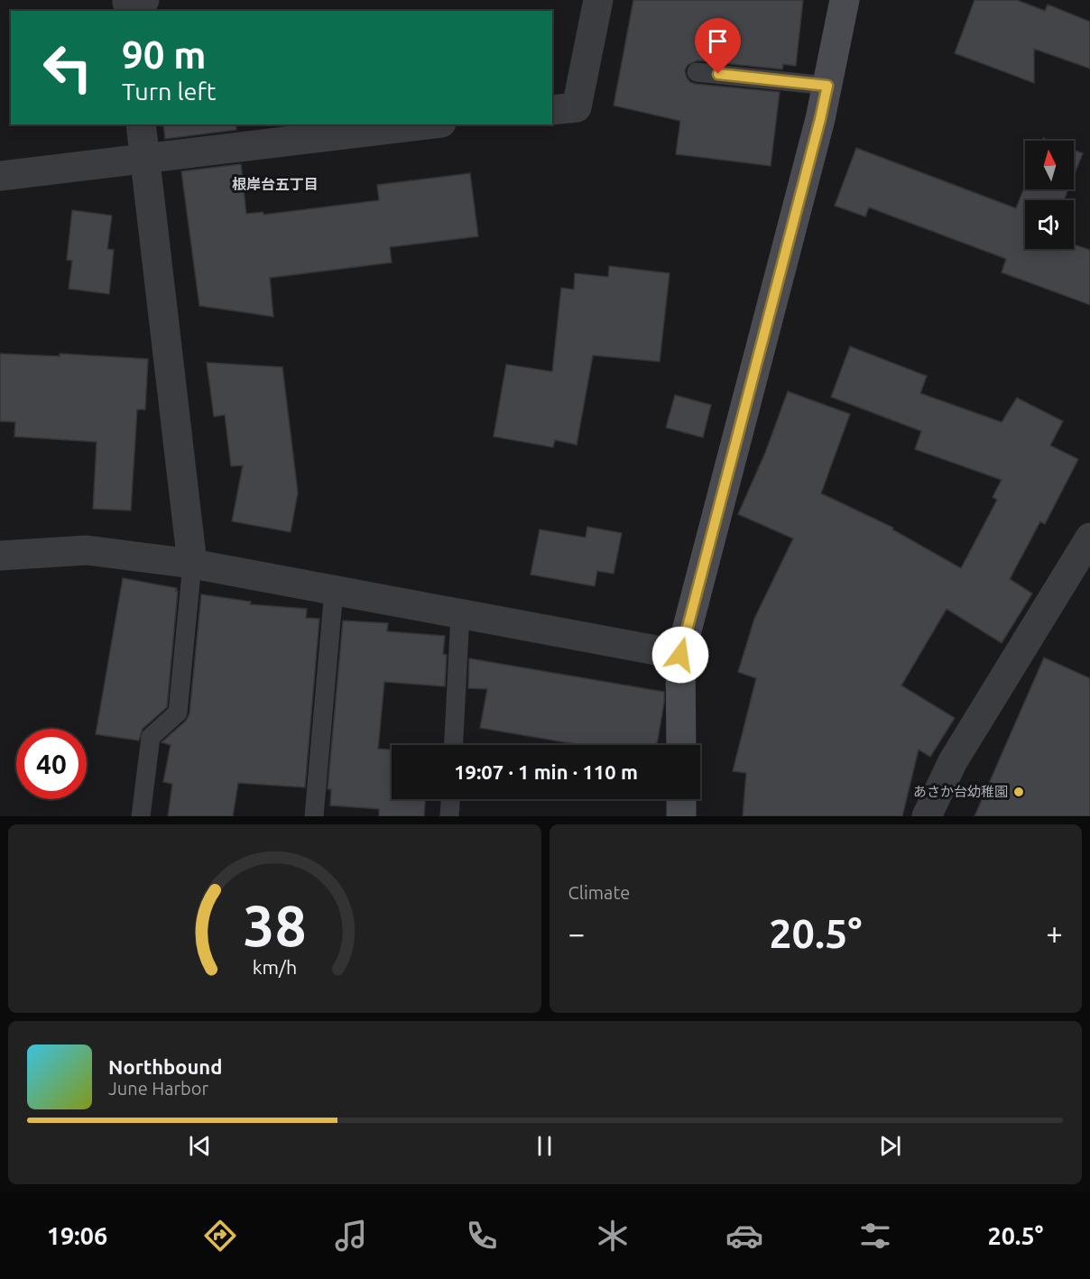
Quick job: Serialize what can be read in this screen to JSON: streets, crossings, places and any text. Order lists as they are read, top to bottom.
{
  "districts": ["根岸台五丁目"],
  "places": ["あさか台幼稚園"],
  "north": "top",
  "page": {
    "turn": ["90 m", "Turn left"],
    "limit": "40",
    "trip": "19:07 · 1 min · 110 m",
    "tile": "Climate",
    "heat": ["−", "20.5°", "+"],
    "song": ["Northbound", "June Harbor"],
    "tabs": ["19:06", "20.5°"],
    "gauge": ["38", "km/h"]
  }
}
